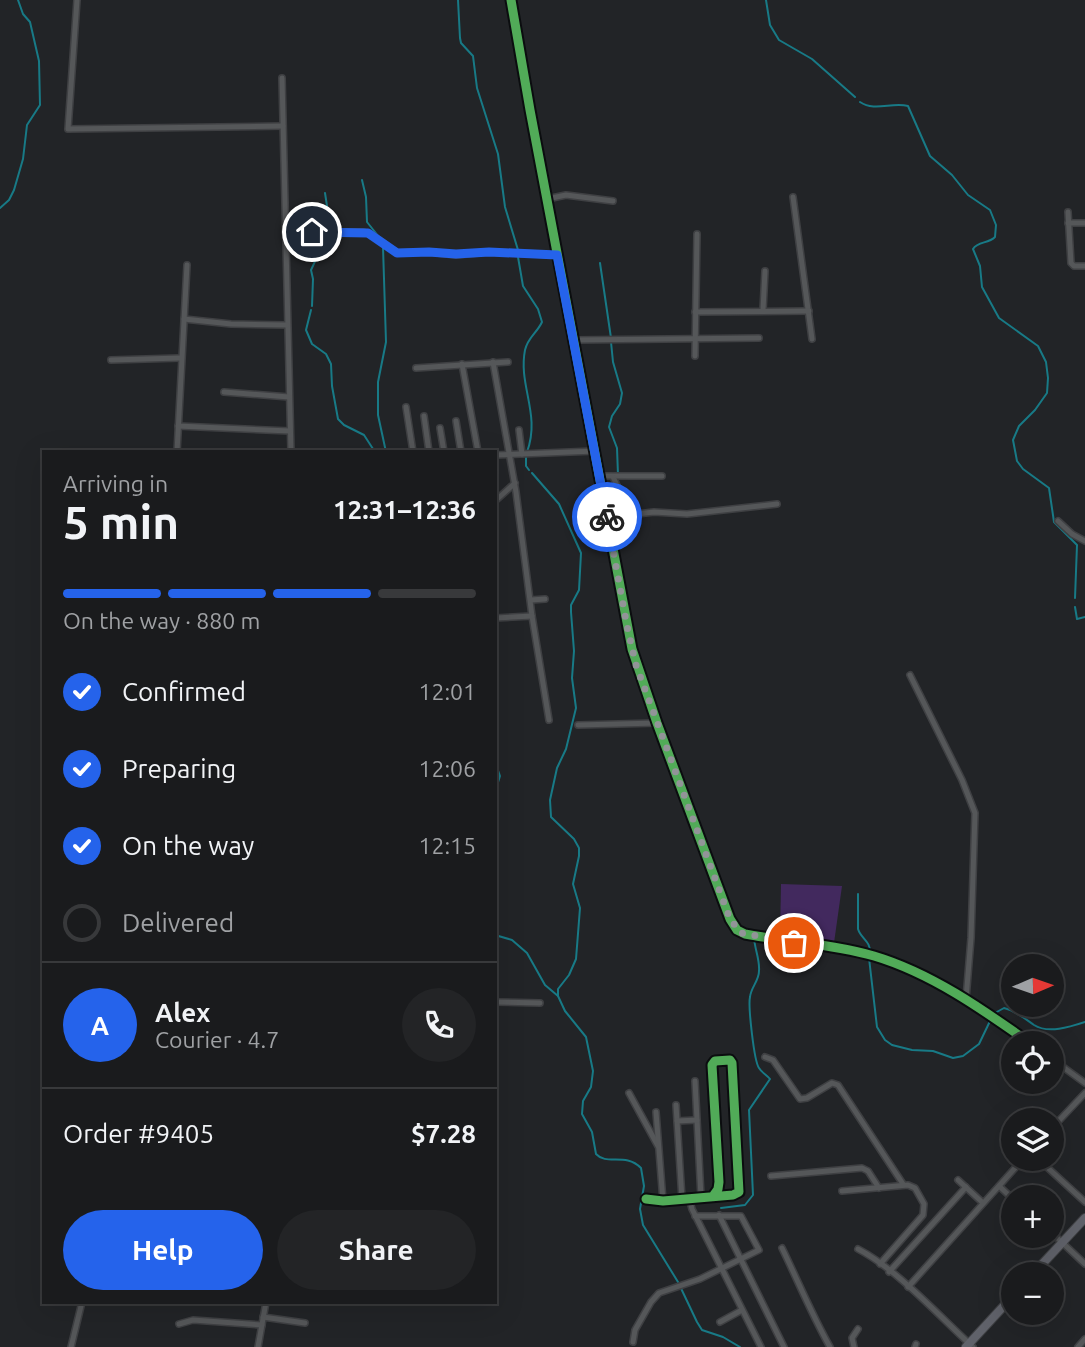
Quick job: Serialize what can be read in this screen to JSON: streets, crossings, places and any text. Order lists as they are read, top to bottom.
{
  "north": "right",
  "page": {
    "heading": ["5 min", "Arriving in", "12:31–12:36"],
    "panel": [
      "Alex",
      "Courier · 4.7",
      "Order #9405",
      "$7.28"
    ],
    "bar": "On the way · 880 m",
    "list": [
      ["Confirmed", "12:01"],
      ["Preparing", "12:06"],
      ["On the way", "12:15"],
      "Delivered"
    ],
    "map_buttons": ["+", "−"],
    "round": "A",
    "buttons": ["Help", "Share"]
  }
}
